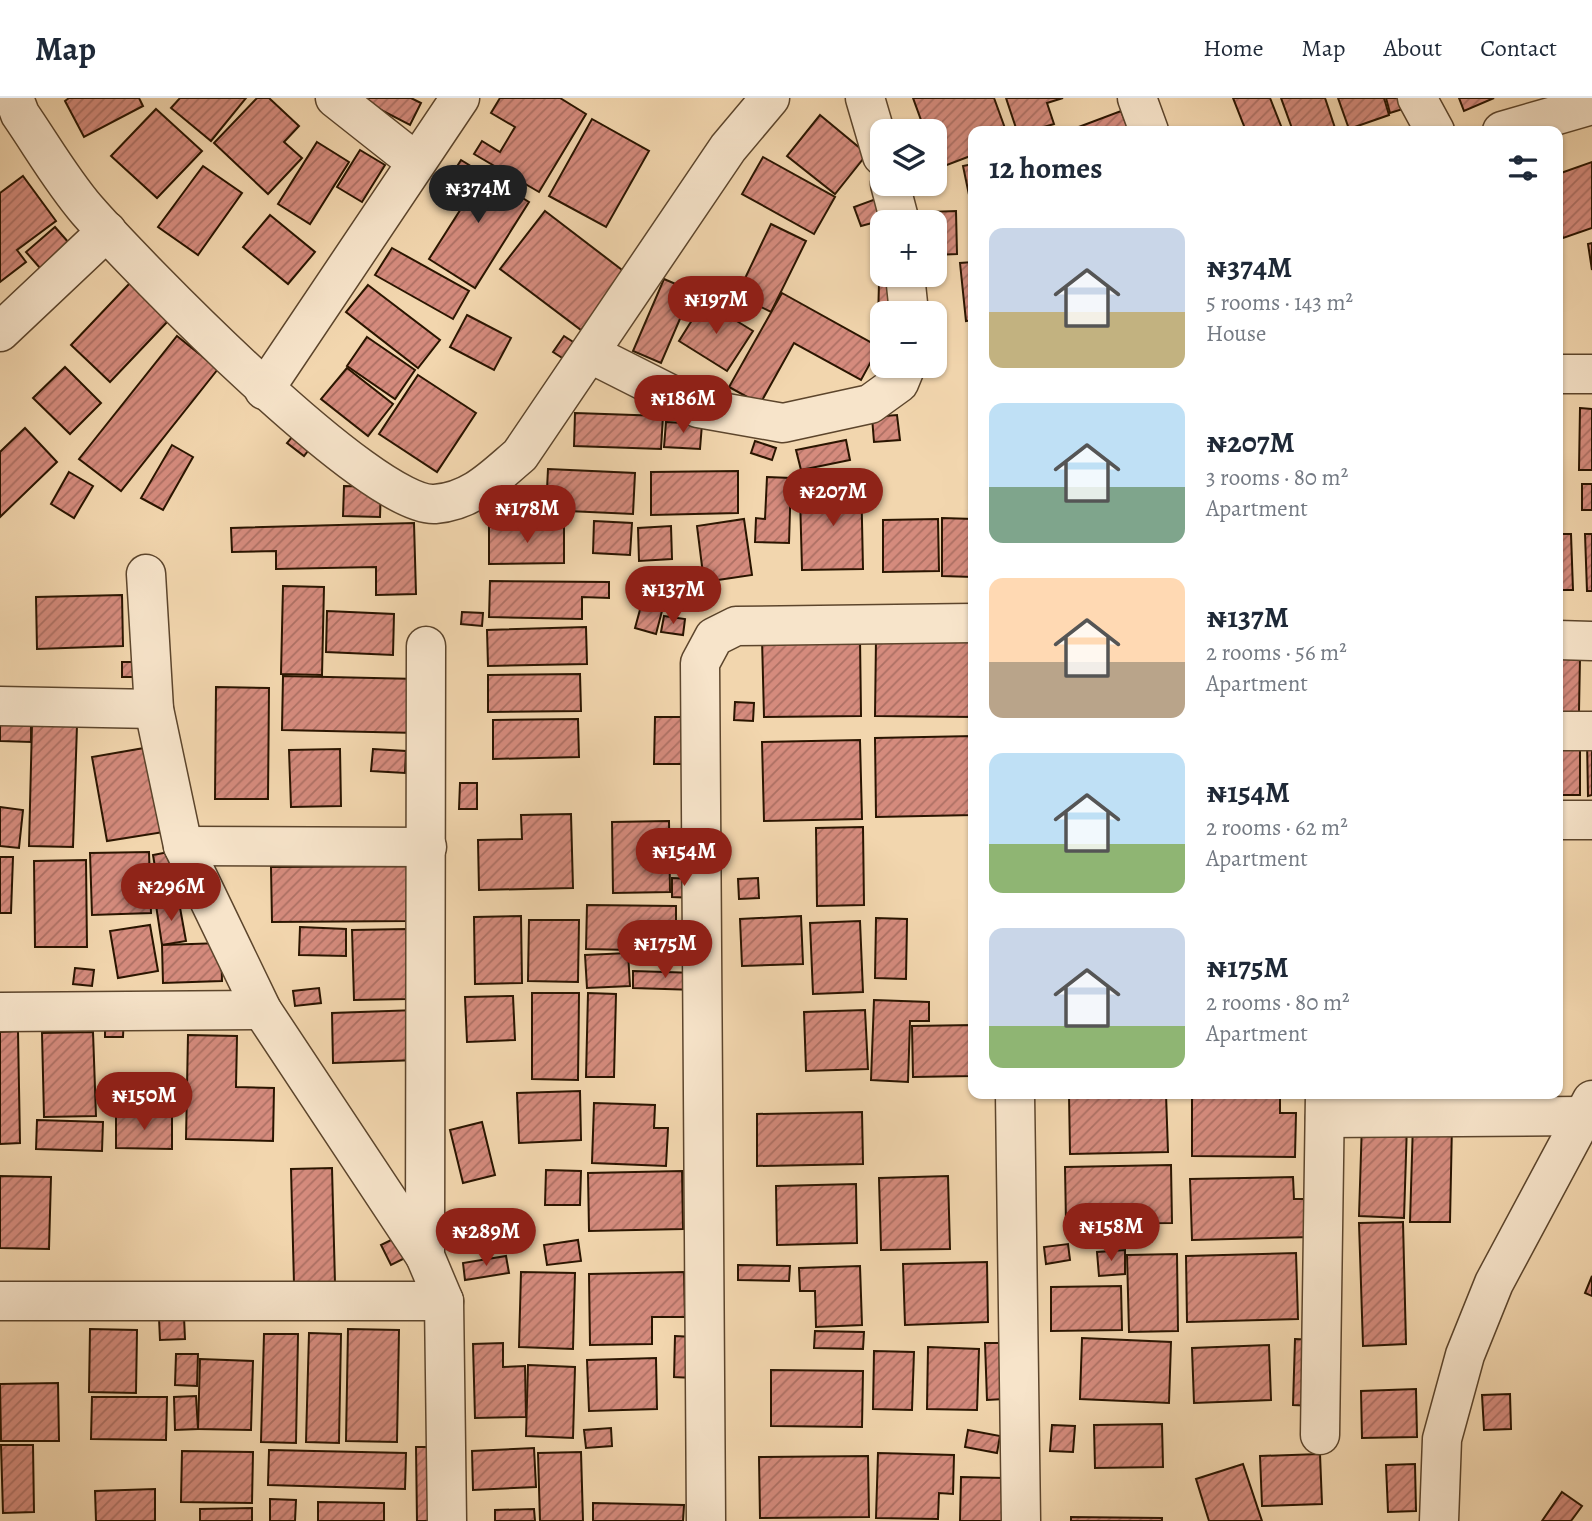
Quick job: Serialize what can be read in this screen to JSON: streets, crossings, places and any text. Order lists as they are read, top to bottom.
{
  "page": {
    "header": "Map",
    "nav": [
      "Home",
      "Map",
      "About",
      "Contact"
    ],
    "map_buttons": ["+", "−"],
    "heading": "12 homes",
    "price": [
      "₦374M",
      "₦197M",
      "₦186M",
      "₦207M",
      "₦178M",
      "₦137M",
      "₦154M",
      "₦296M",
      "₦175M",
      "₦150M",
      "₦158M",
      "₦289M"
    ],
    "list": [
      {
        "name": "₦374M",
        "note": "5 rooms · 143 m² · House"
      },
      {
        "name": "₦207M",
        "note": "3 rooms · 80 m² · Apartment"
      },
      {
        "name": "₦137M",
        "note": "2 rooms · 56 m² · Apartment"
      },
      {
        "name": "₦154M",
        "note": "2 rooms · 62 m² · Apartment"
      },
      {
        "name": "₦175M",
        "note": "2 rooms · 80 m² · Apartment"
      }
    ]
  }
}
